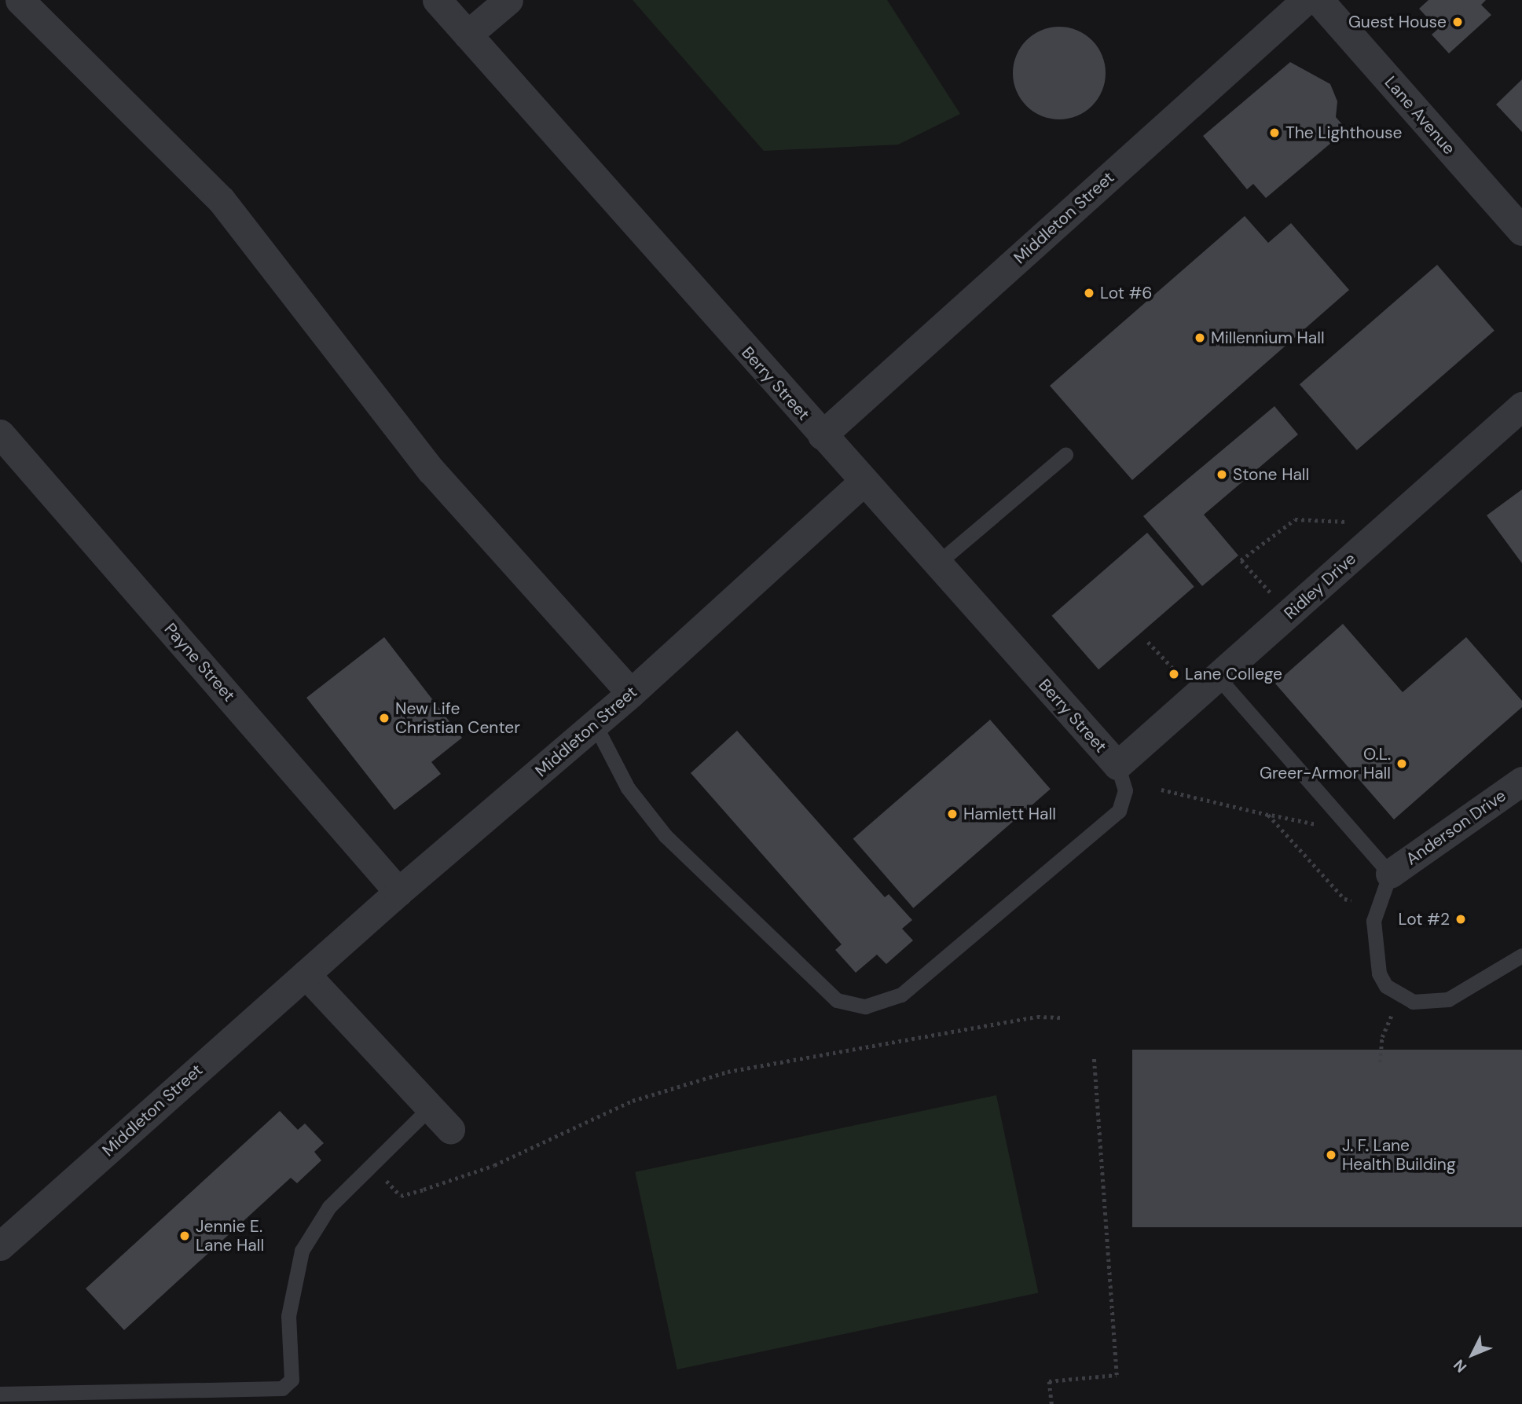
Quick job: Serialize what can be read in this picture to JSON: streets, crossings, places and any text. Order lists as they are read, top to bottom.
{
  "streets": {
    "street": [
      "Lane Avenue",
      "Middleton Street",
      "Berry Street",
      "Ridley Drive",
      "Payne Street",
      "Anderson Drive"
    ]
  },
  "crossings": [
    ["Middleton Street", "Berry Street"],
    ["Middleton Street", "Payne Street"],
    ["Berry Street", "Ridley Drive"]
  ],
  "places": [
    "Guest House",
    "The Lighthouse",
    "Lot #6",
    "Millennium Hall",
    "Stone Hall",
    "Lane College",
    "New Life Christian Center",
    "O.L. Greer-Armor Hall",
    "Hamlett Hall",
    "Lot #2",
    "J. F. Lane Health Building",
    "Jennie E. Lane Hall"
  ],
  "north": "bottom left"
}
